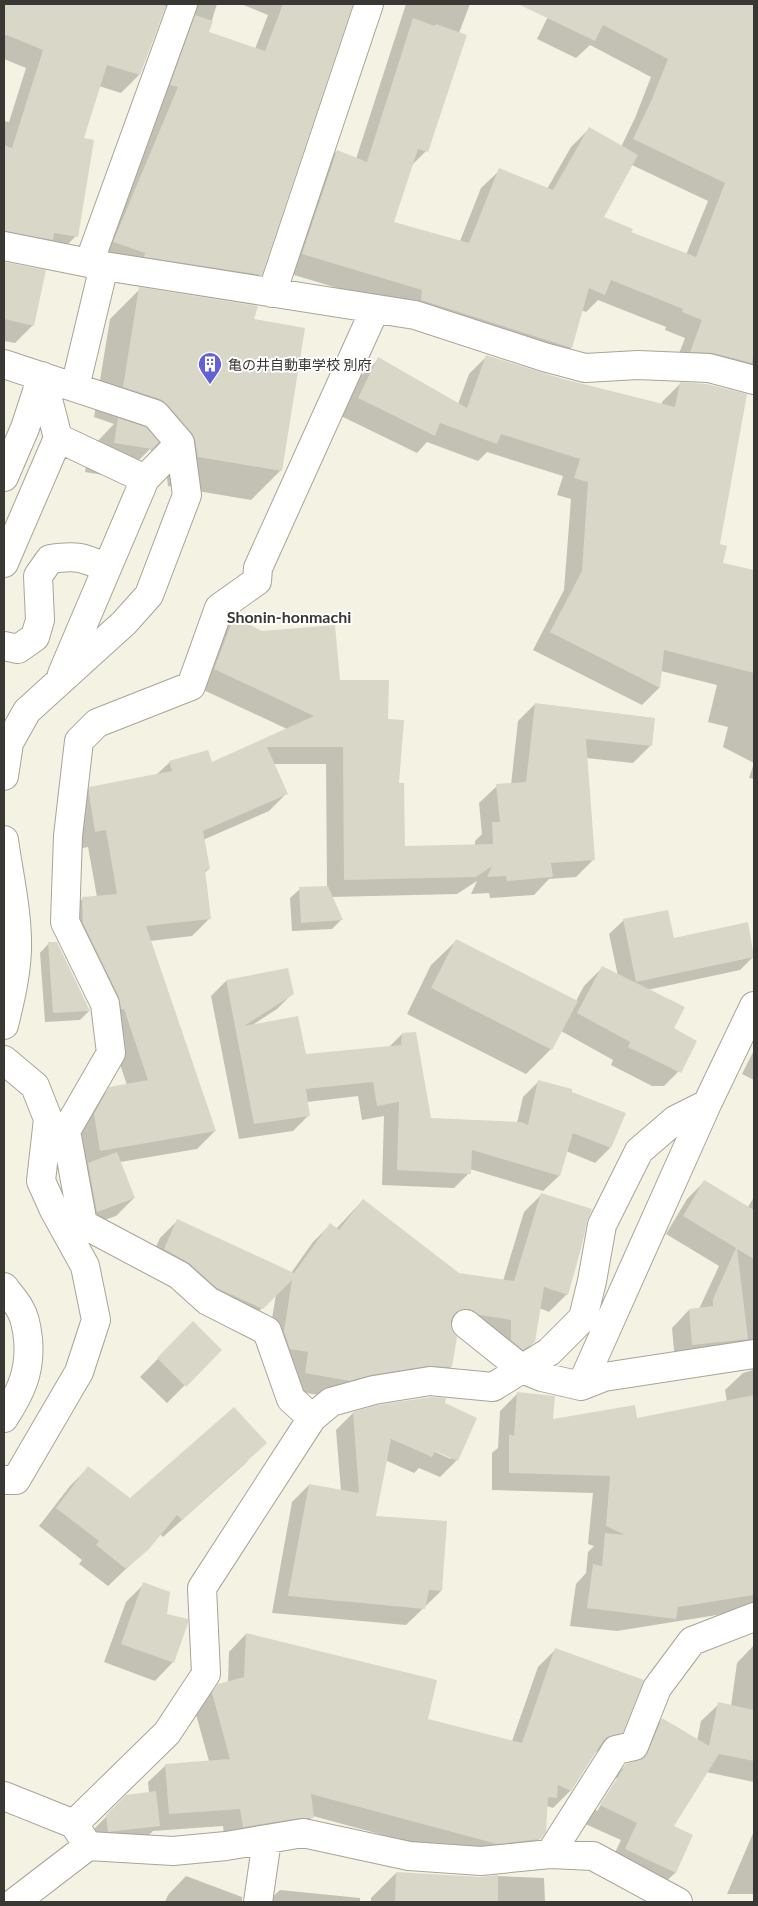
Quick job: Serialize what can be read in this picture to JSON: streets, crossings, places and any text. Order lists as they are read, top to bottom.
{
  "districts": ["Shonin-honmachi"],
  "places": {
    "building": ["亀の井自動車学校 別府"]
  }
}
